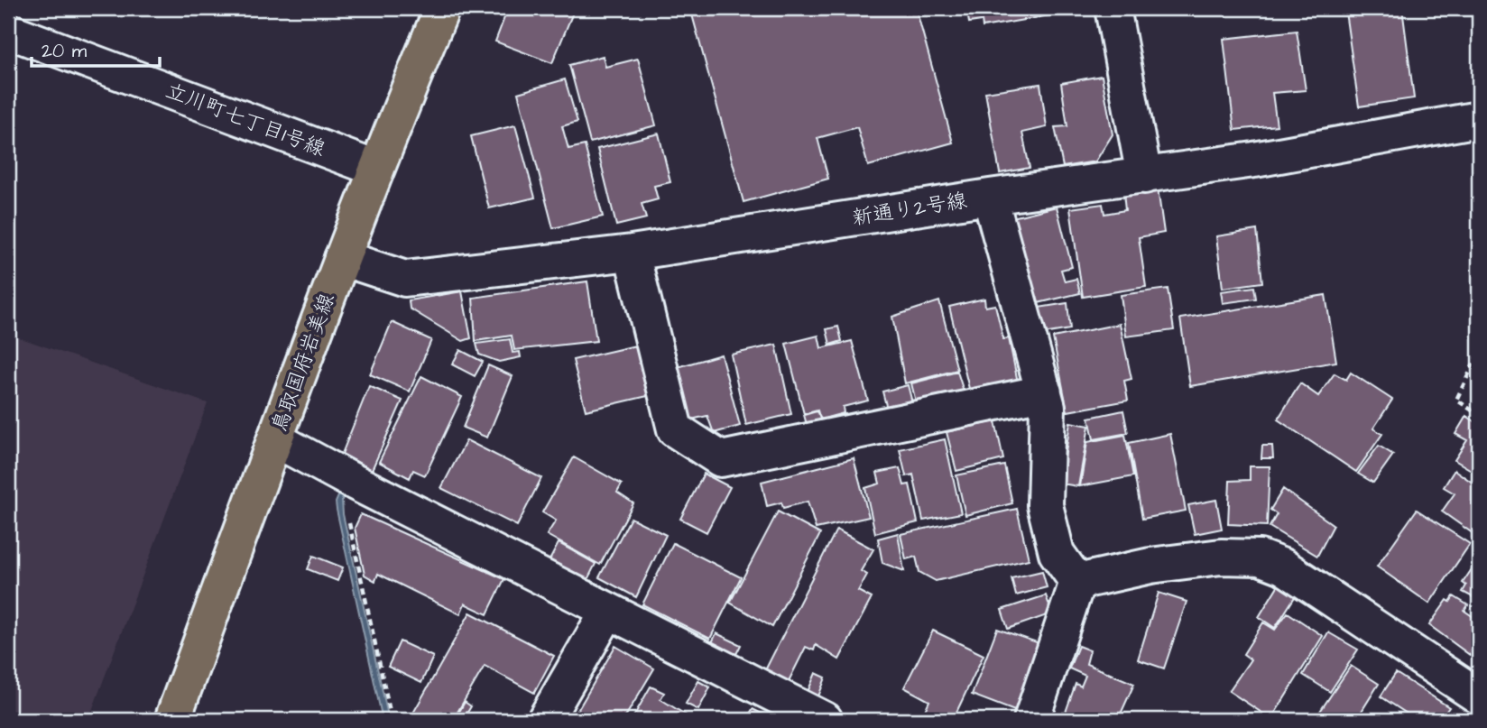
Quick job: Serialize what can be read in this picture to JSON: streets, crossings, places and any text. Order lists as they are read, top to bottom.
{
  "streets": {
    "main road": ["鳥取国府岩美線"],
    "street": ["立川町七丁目1号線", "新通り2号線"]
  },
  "crossings": [
    ["立川町七丁目1号線", "鳥取国府岩美線"],
    ["新通り2号線", "鳥取国府岩美線"]
  ],
  "scale_bar": "20 m"
}
